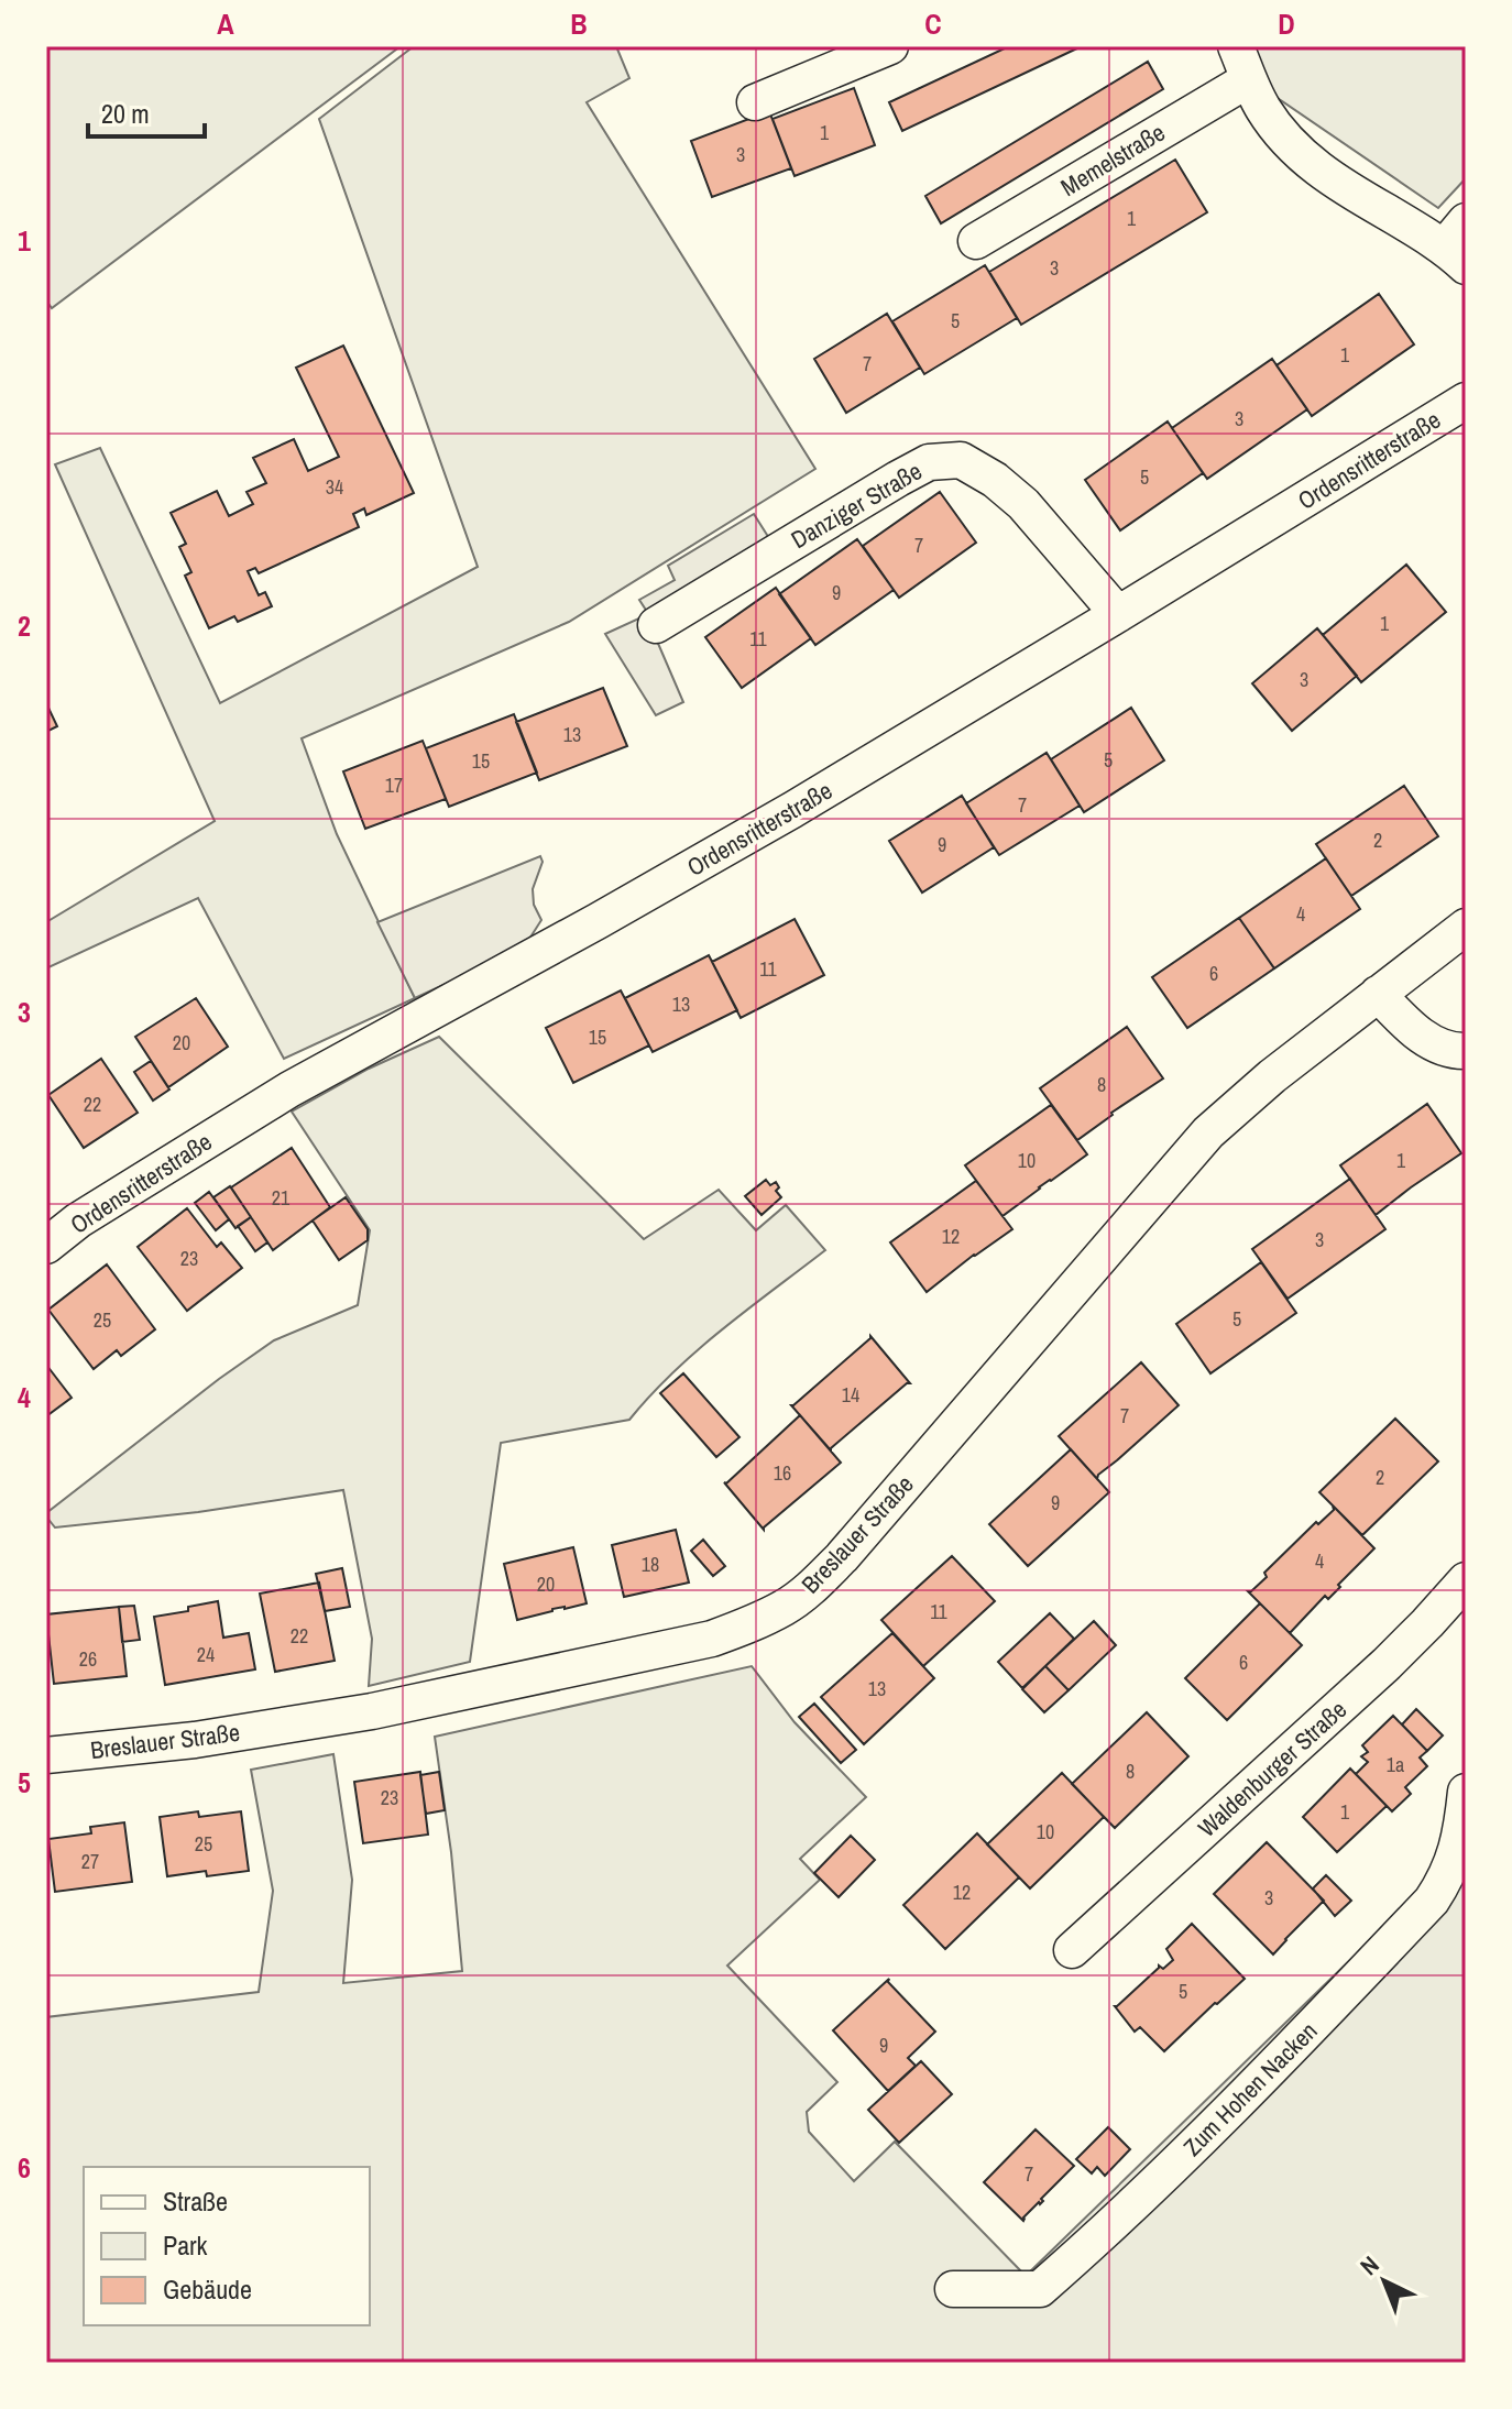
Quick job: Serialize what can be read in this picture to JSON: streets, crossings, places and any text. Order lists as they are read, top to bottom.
{
  "streets": {
    "street": [
      "Memelstraße",
      "Ordensritterstraße",
      "Danziger Straße",
      "Breslauer Straße",
      "Waldenburger Straße",
      "Zum Hohen Nacken"
    ]
  },
  "crossings": [
    ["Ordensritterstraße", "Danziger Straße"]
  ],
  "house_numbers": [
    "1",
    "3",
    "1",
    "3",
    "5",
    "1",
    "7",
    "3",
    "5",
    "34",
    "7",
    "9",
    "1",
    "11",
    "3",
    "13",
    "5",
    "15",
    "17",
    "7",
    "2",
    "9",
    "4",
    "11",
    "6",
    "13",
    "15",
    "20",
    "8",
    "22",
    "10",
    "1",
    "21",
    "12",
    "3",
    "23",
    "5",
    "25",
    "14",
    "7",
    "16",
    "2",
    "9",
    "4",
    "18",
    "20",
    "11",
    "22",
    "24",
    "26",
    "6",
    "13",
    "1a",
    "8",
    "23",
    "1",
    "10",
    "25",
    "27",
    "12",
    "3",
    "5",
    "9",
    "7"
  ],
  "legend": ["Straße", "Park", "Gebäude"],
  "scale_bar": "20 m",
  "north": "top left",
  "grid": {
    "columns": [
      "A",
      "B",
      "C",
      "D"
    ],
    "rows": [
      "1",
      "2",
      "3",
      "4",
      "5",
      "6"
    ]
  }
}
